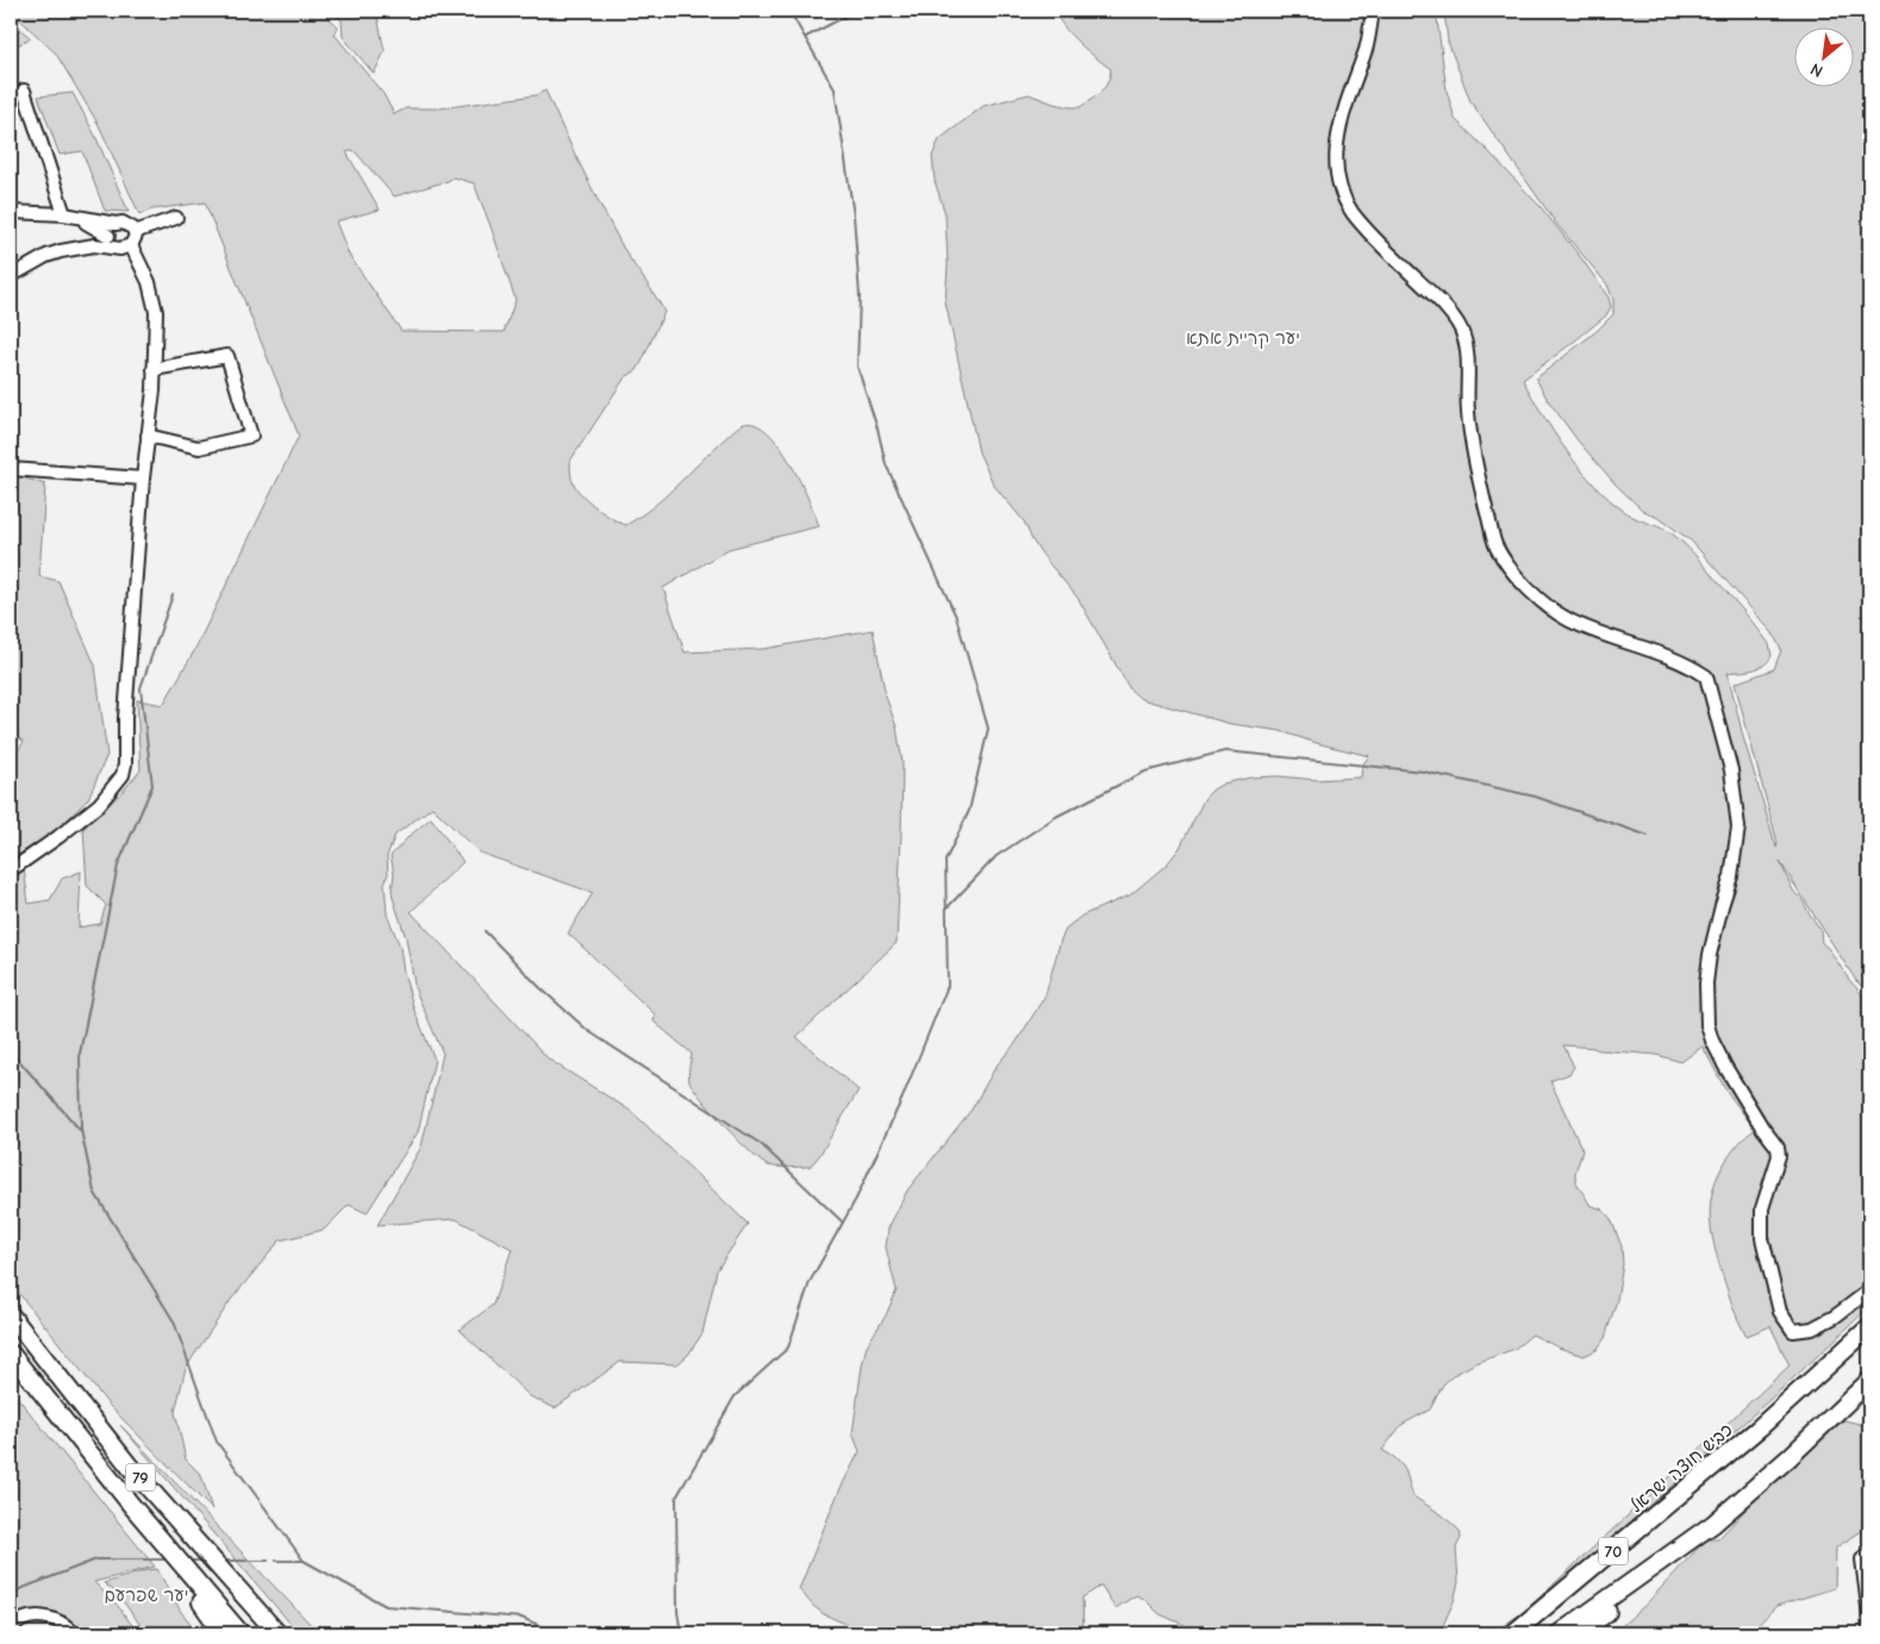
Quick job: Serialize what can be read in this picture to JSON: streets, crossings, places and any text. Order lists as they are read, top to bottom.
{
  "streets": {
    "highway": ["כביש חוצה ישראל", "79", "70"]
  },
  "parks": ["יער קריית אתא", "יער שפרעם"],
  "north": "bottom left"
}
